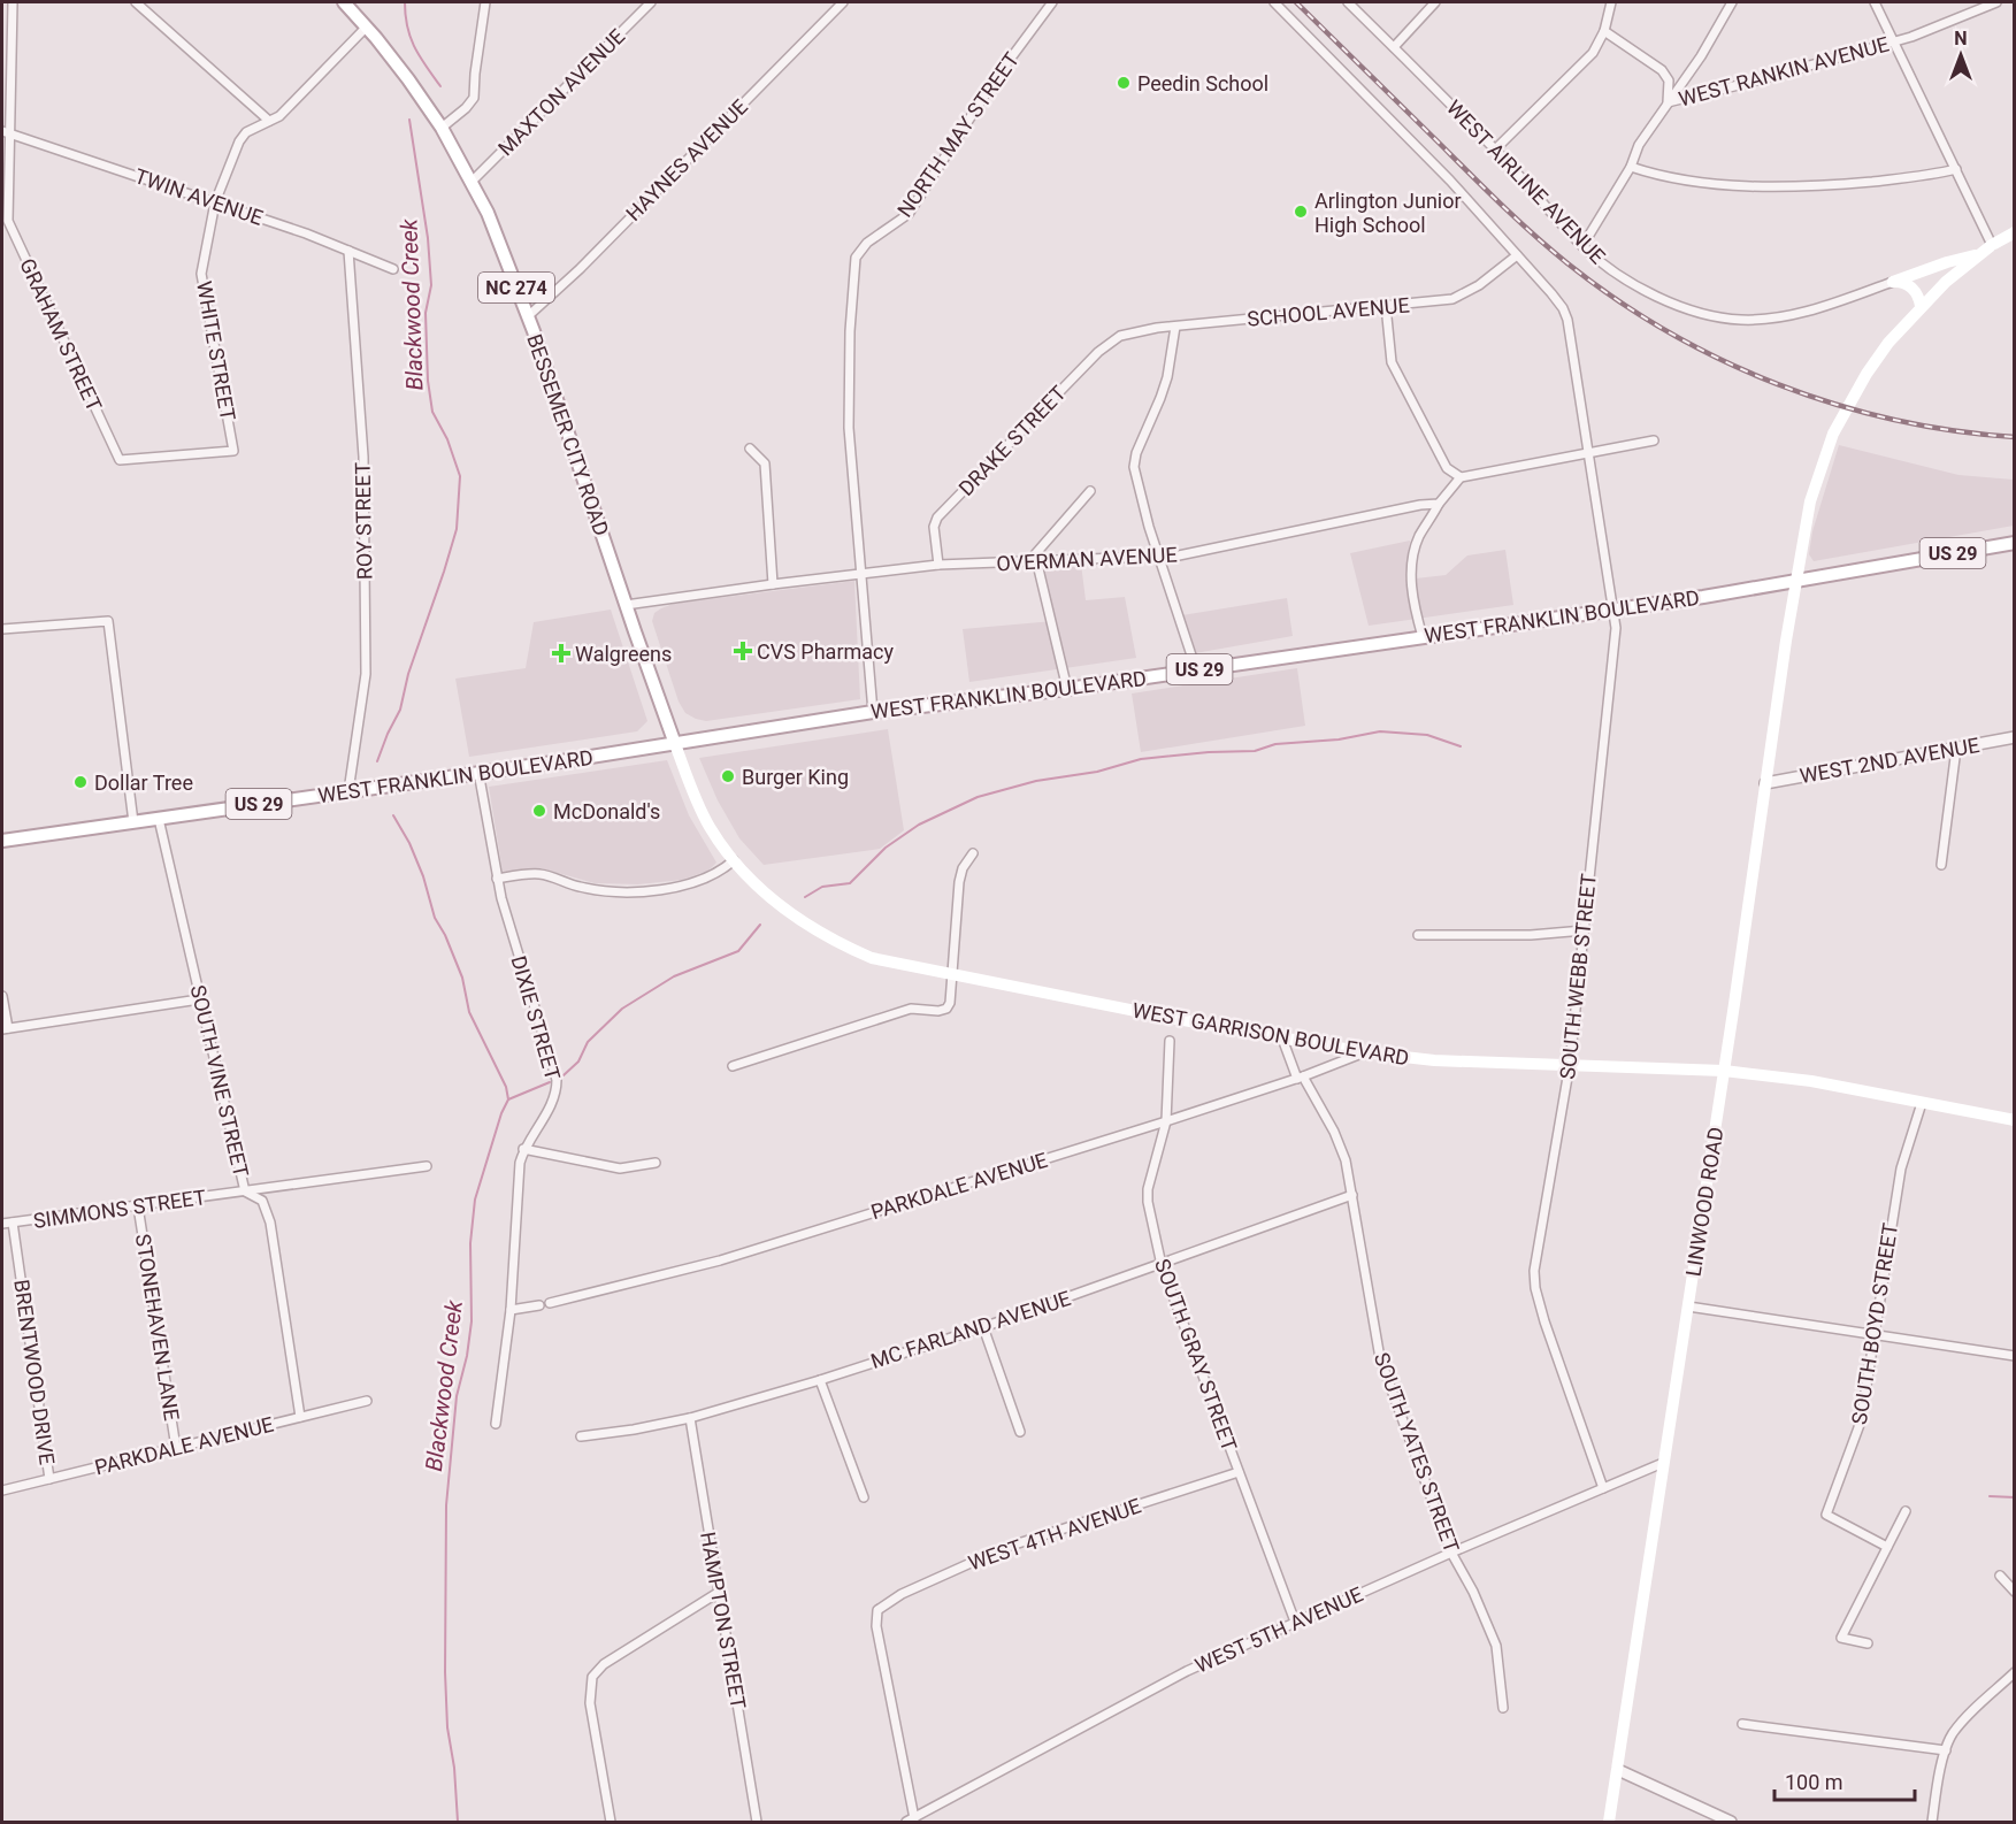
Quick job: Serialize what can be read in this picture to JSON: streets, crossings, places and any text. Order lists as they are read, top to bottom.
{
  "streets": {
    "main road": [
      "NC 274",
      "BESSEMER CITY ROAD",
      "US 29",
      "WEST FRANKLIN BOULEVARD",
      "WEST GARRISON BOULEVARD",
      "LINWOOD ROAD"
    ],
    "street": [
      "WEST RANKIN AVENUE",
      "MAXTON AVENUE",
      "NORTH MAY STREET",
      "HAYNES AVENUE",
      "WEST AIRLINE AVENUE",
      "TWIN AVENUE",
      "SCHOOL AVENUE",
      "GRAHAM STREET",
      "WHITE STREET",
      "DRAKE STREET",
      "ROY STREET",
      "OVERMAN AVENUE",
      "WEST 2ND AVENUE",
      "SOUTH WEBB STREET",
      "DIXIE STREET",
      "SOUTH VINE STREET",
      "PARKDALE AVENUE",
      "SIMMONS STREET",
      "SOUTH BOYD STREET",
      "STONEHAVEN LANE",
      "MC FARLAND AVENUE",
      "SOUTH GRAY STREET",
      "BRENTWOOD DRIVE",
      "SOUTH YATES STREET",
      "WEST 4TH AVENUE",
      "HAMPTON STREET",
      "WEST 5TH AVENUE"
    ]
  },
  "crossings": [
    ["MAXTON AVENUE", "BESSEMER CITY ROAD"],
    ["NORTH MAY STREET", "OVERMAN AVENUE"],
    ["HAYNES AVENUE", "BESSEMER CITY ROAD"],
    ["TWIN AVENUE", "GRAHAM STREET"],
    ["TWIN AVENUE", "WHITE STREET"],
    ["TWIN AVENUE", "ROY STREET"],
    ["SCHOOL AVENUE", "DRAKE STREET"],
    ["SCHOOL AVENUE", "SOUTH WEBB STREET"],
    ["GRAHAM STREET", "WHITE STREET"],
    ["WHITE STREET", "BESSEMER CITY ROAD"],
    ["BESSEMER CITY ROAD", "OVERMAN AVENUE"],
    ["BESSEMER CITY ROAD", "WEST FRANKLIN BOULEVARD"],
    ["BESSEMER CITY ROAD", "WEST GARRISON BOULEVARD"],
    ["DRAKE STREET", "OVERMAN AVENUE"],
    ["ROY STREET", "WEST FRANKLIN BOULEVARD"],
    ["WEST FRANKLIN BOULEVARD", "SOUTH WEBB STREET"],
    ["WEST FRANKLIN BOULEVARD", "DIXIE STREET"],
    ["WEST FRANKLIN BOULEVARD", "WEST GARRISON BOULEVARD"],
    ["WEST FRANKLIN BOULEVARD", "SOUTH VINE STREET"],
    ["WEST FRANKLIN BOULEVARD", "LINWOOD ROAD"],
    ["WEST 2ND AVENUE", "LINWOOD ROAD"],
    ["SOUTH WEBB STREET", "WEST GARRISON BOULEVARD"],
    ["SOUTH WEBB STREET", "WEST 5TH AVENUE"],
    ["WEST GARRISON BOULEVARD", "PARKDALE AVENUE"],
    ["WEST GARRISON BOULEVARD", "LINWOOD ROAD"],
    ["WEST GARRISON BOULEVARD", "SOUTH BOYD STREET"],
    ["WEST GARRISON BOULEVARD", "SOUTH YATES STREET"],
    ["SOUTH VINE STREET", "PARKDALE AVENUE"],
    ["SOUTH VINE STREET", "SIMMONS STREET"],
    ["PARKDALE AVENUE", "STONEHAVEN LANE"],
    ["PARKDALE AVENUE", "SOUTH GRAY STREET"],
    ["PARKDALE AVENUE", "BRENTWOOD DRIVE"],
    ["PARKDALE AVENUE", "SOUTH YATES STREET"],
    ["LINWOOD ROAD", "WEST 5TH AVENUE"],
    ["SIMMONS STREET", "STONEHAVEN LANE"],
    ["SIMMONS STREET", "BRENTWOOD DRIVE"],
    ["MC FARLAND AVENUE", "SOUTH GRAY STREET"],
    ["MC FARLAND AVENUE", "SOUTH YATES STREET"],
    ["MC FARLAND AVENUE", "HAMPTON STREET"],
    ["SOUTH GRAY STREET", "WEST 4TH AVENUE"],
    ["SOUTH GRAY STREET", "WEST 5TH AVENUE"],
    ["SOUTH YATES STREET", "WEST 5TH AVENUE"],
    ["WEST 4TH AVENUE", "WEST 5TH AVENUE"]
  ],
  "water": ["Blackwood Creek"],
  "places": {
    "other": [
      "Peedin School",
      "Arlington Junior High School",
      "Burger King",
      "Dollar Tree",
      "McDonald's"
    ],
    "health": ["CVS Pharmacy", "Walgreens"]
  },
  "scale_bar": "100 m",
  "north": "top"
}
